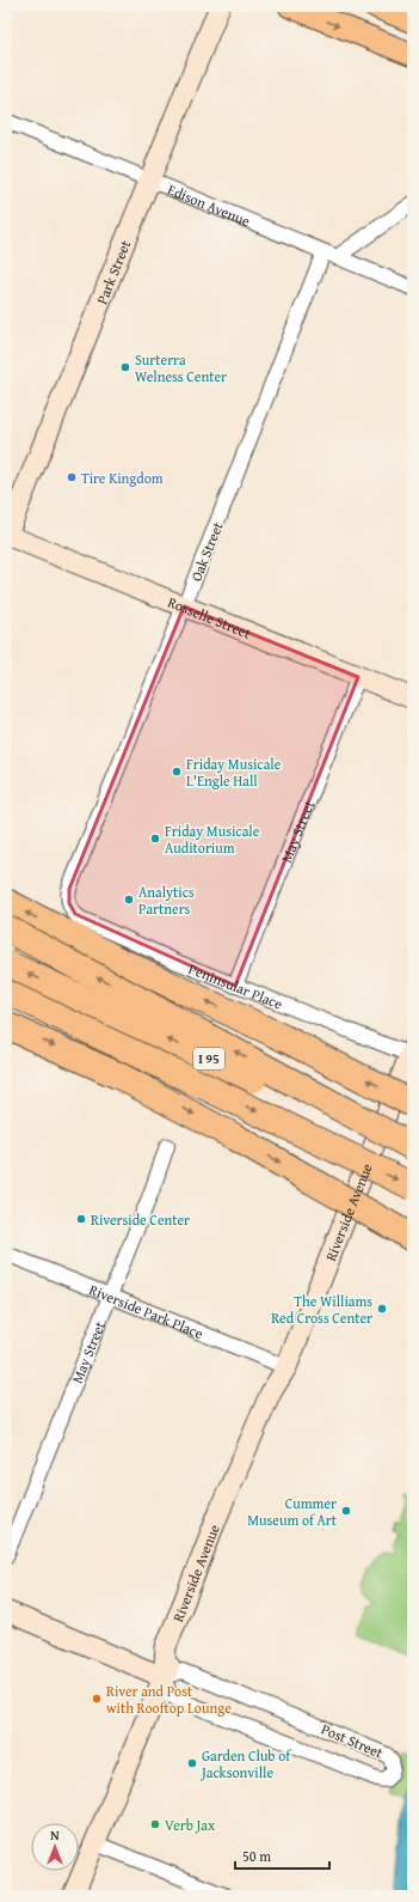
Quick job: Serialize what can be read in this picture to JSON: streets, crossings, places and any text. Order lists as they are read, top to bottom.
{
  "streets": {
    "highway": ["I 95"],
    "main road": ["Park Street", "Rosselle Street", "Riverside Avenue"],
    "street": [
      "Edison Avenue",
      "Oak Street",
      "May Street",
      "Peninsular Place",
      "Riverside Park Place",
      "Post Street"
    ]
  },
  "crossings": [
    ["Edison Avenue", "Park Street"],
    ["Edison Avenue", "Oak Street"],
    ["Park Street", "Rosselle Street"],
    ["Oak Street", "Rosselle Street"],
    ["Oak Street", "Peninsular Place"],
    ["Rosselle Street", "May Street"],
    ["May Street", "Peninsular Place"],
    ["May Street", "Riverside Park Place"],
    ["Peninsular Place", "Riverside Avenue"],
    ["Riverside Avenue", "Riverside Park Place"],
    ["Riverside Avenue", "Post Street"]
  ],
  "places": [
    "Surterra Welness Center",
    "Tire Kingdom",
    "Friday Musicale L'Engle Hall",
    "Friday Musicale Auditorium",
    "Analytics Partners",
    "Riverside Center",
    "The Williams Red Cross Center",
    "Cummer Museum of Art",
    "River and Post with Rooftop Lounge",
    "Garden Club of Jacksonville",
    "Verb Jax"
  ],
  "scale_bar": "50 m",
  "north": "top"
}
